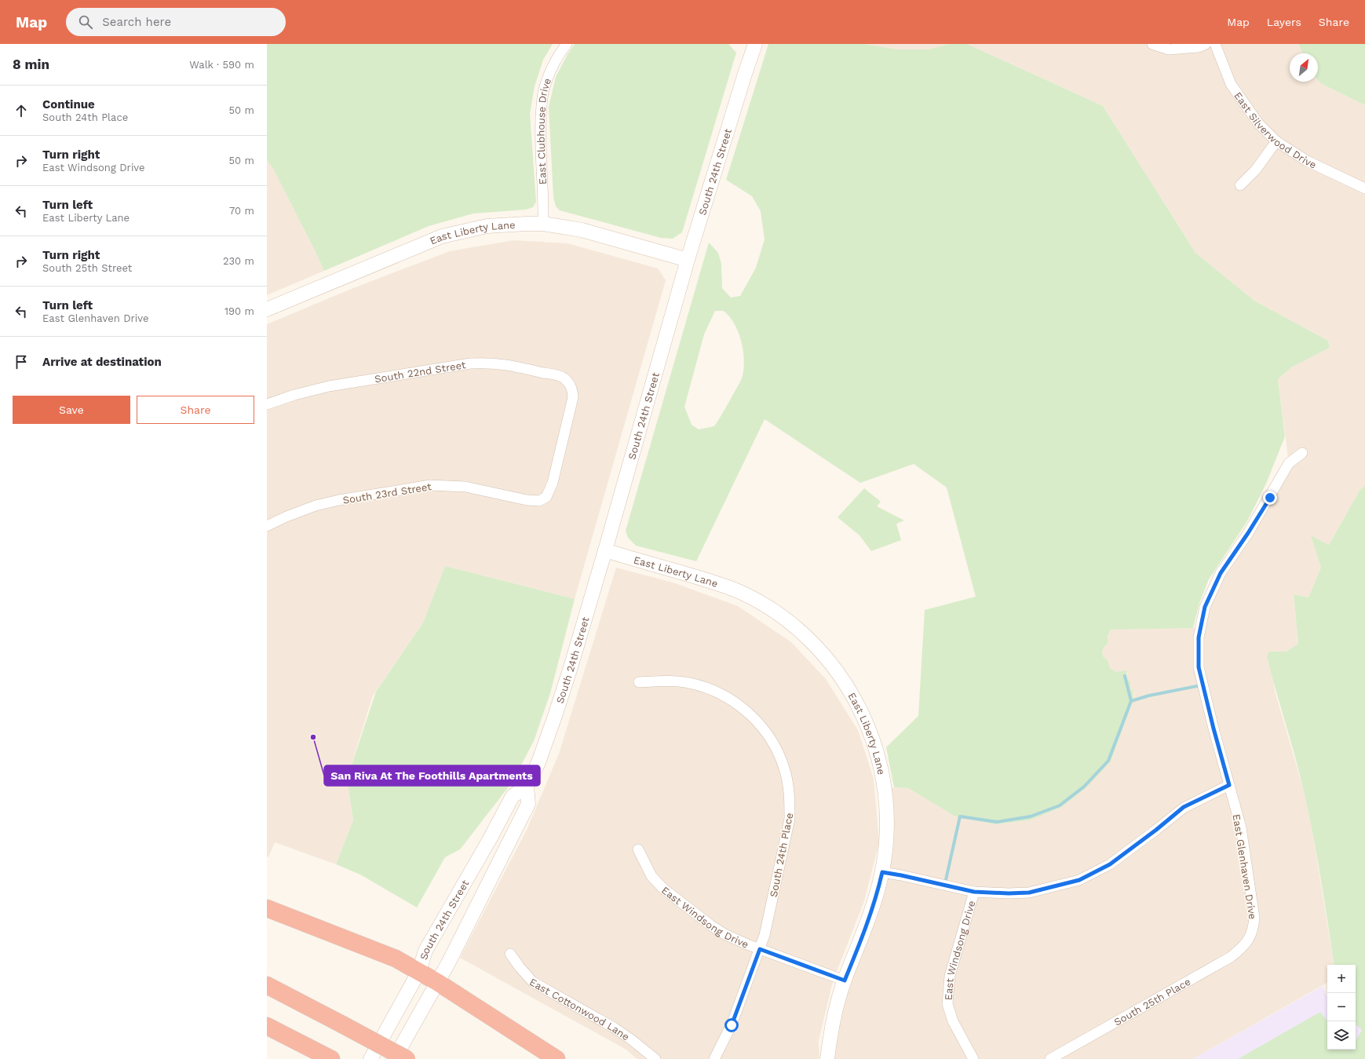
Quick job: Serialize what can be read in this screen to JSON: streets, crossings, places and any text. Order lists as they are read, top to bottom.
{
  "streets": {
    "street": [
      "East Silverwood Drive",
      "East Clubhouse Drive",
      "South 24th Street",
      "East Liberty Lane",
      "South 22nd Street",
      "South 23rd Street",
      "South 24th Place",
      "East Glenhaven Drive",
      "East Windsong Drive",
      "South 25th Place",
      "East Cottonwood Lane"
    ]
  },
  "crossings": [
    ["East Clubhouse Drive", "East Liberty Lane"],
    ["South 24th Street", "East Liberty Lane"],
    ["East Liberty Lane", "East Windsong Drive"],
    ["South 22nd Street", "South 23rd Street"],
    ["South 24th Place", "East Windsong Drive"],
    ["East Glenhaven Drive", "South 25th Place"]
  ],
  "places": ["San Riva At The Foothills Apartments"],
  "north": "top right",
  "page": {
    "header": "Map",
    "search": "Search here",
    "nav": ["Map", "Layers", "Share"],
    "heading": ["8 min", "Walk · 590 m"],
    "list": [
      ["Continue", "South 24th Place", "50 m"],
      ["Turn right", "East Windsong Drive", "50 m"],
      ["Turn left", "East Liberty Lane", "70 m"],
      ["Turn right", "South 25th Street", "230 m"],
      ["Turn left", "East Glenhaven Drive", "190 m"],
      "Arrive at destination"
    ],
    "buttons": ["Save", "Share"],
    "map_buttons": ["+", "−"]
  }
}
